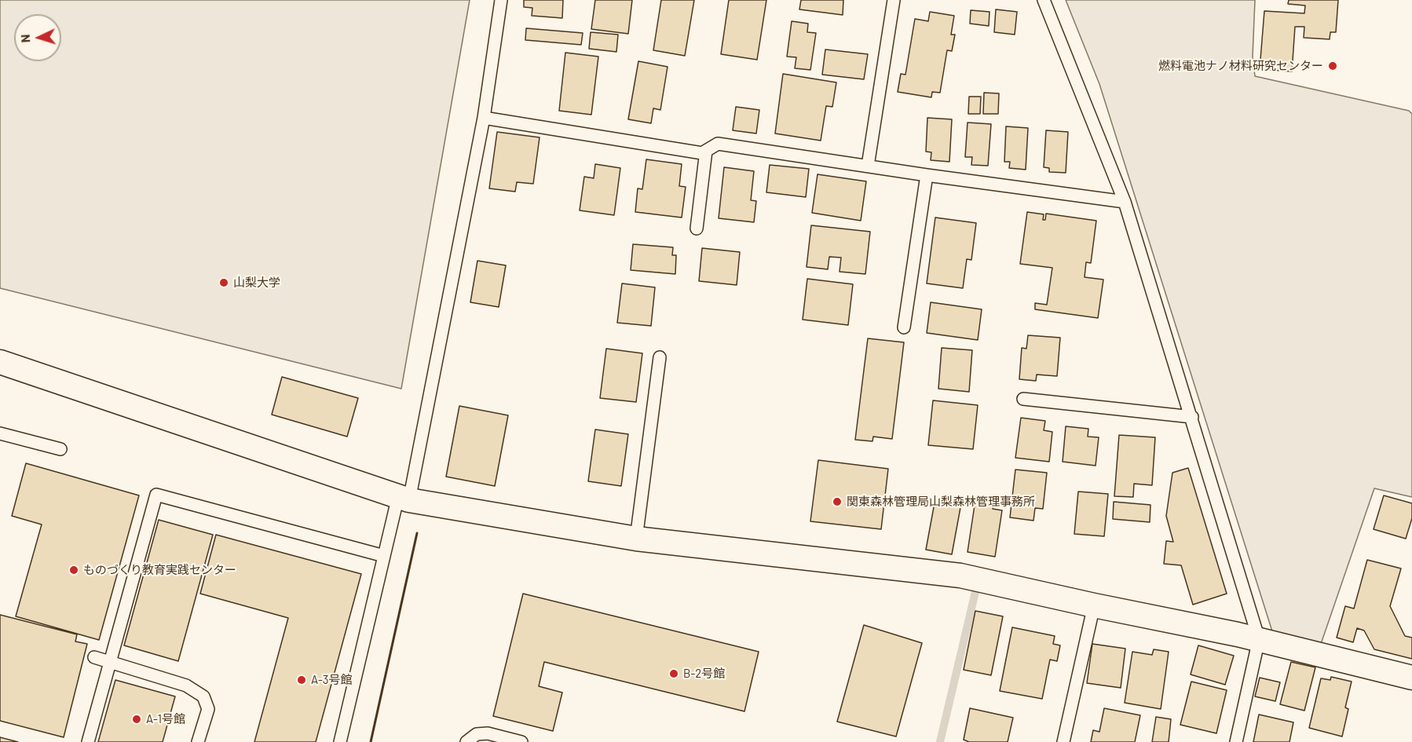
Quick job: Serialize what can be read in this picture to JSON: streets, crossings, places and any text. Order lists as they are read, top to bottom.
{
  "places": [
    "燃料電池ナノ材料研究センター",
    "山梨大学",
    "関東森林管理局山梨森林管理事務所",
    "ものづくり教育実践センター",
    "B-2号館",
    "A-3号館",
    "A-1号館"
  ],
  "north": "left"
}
